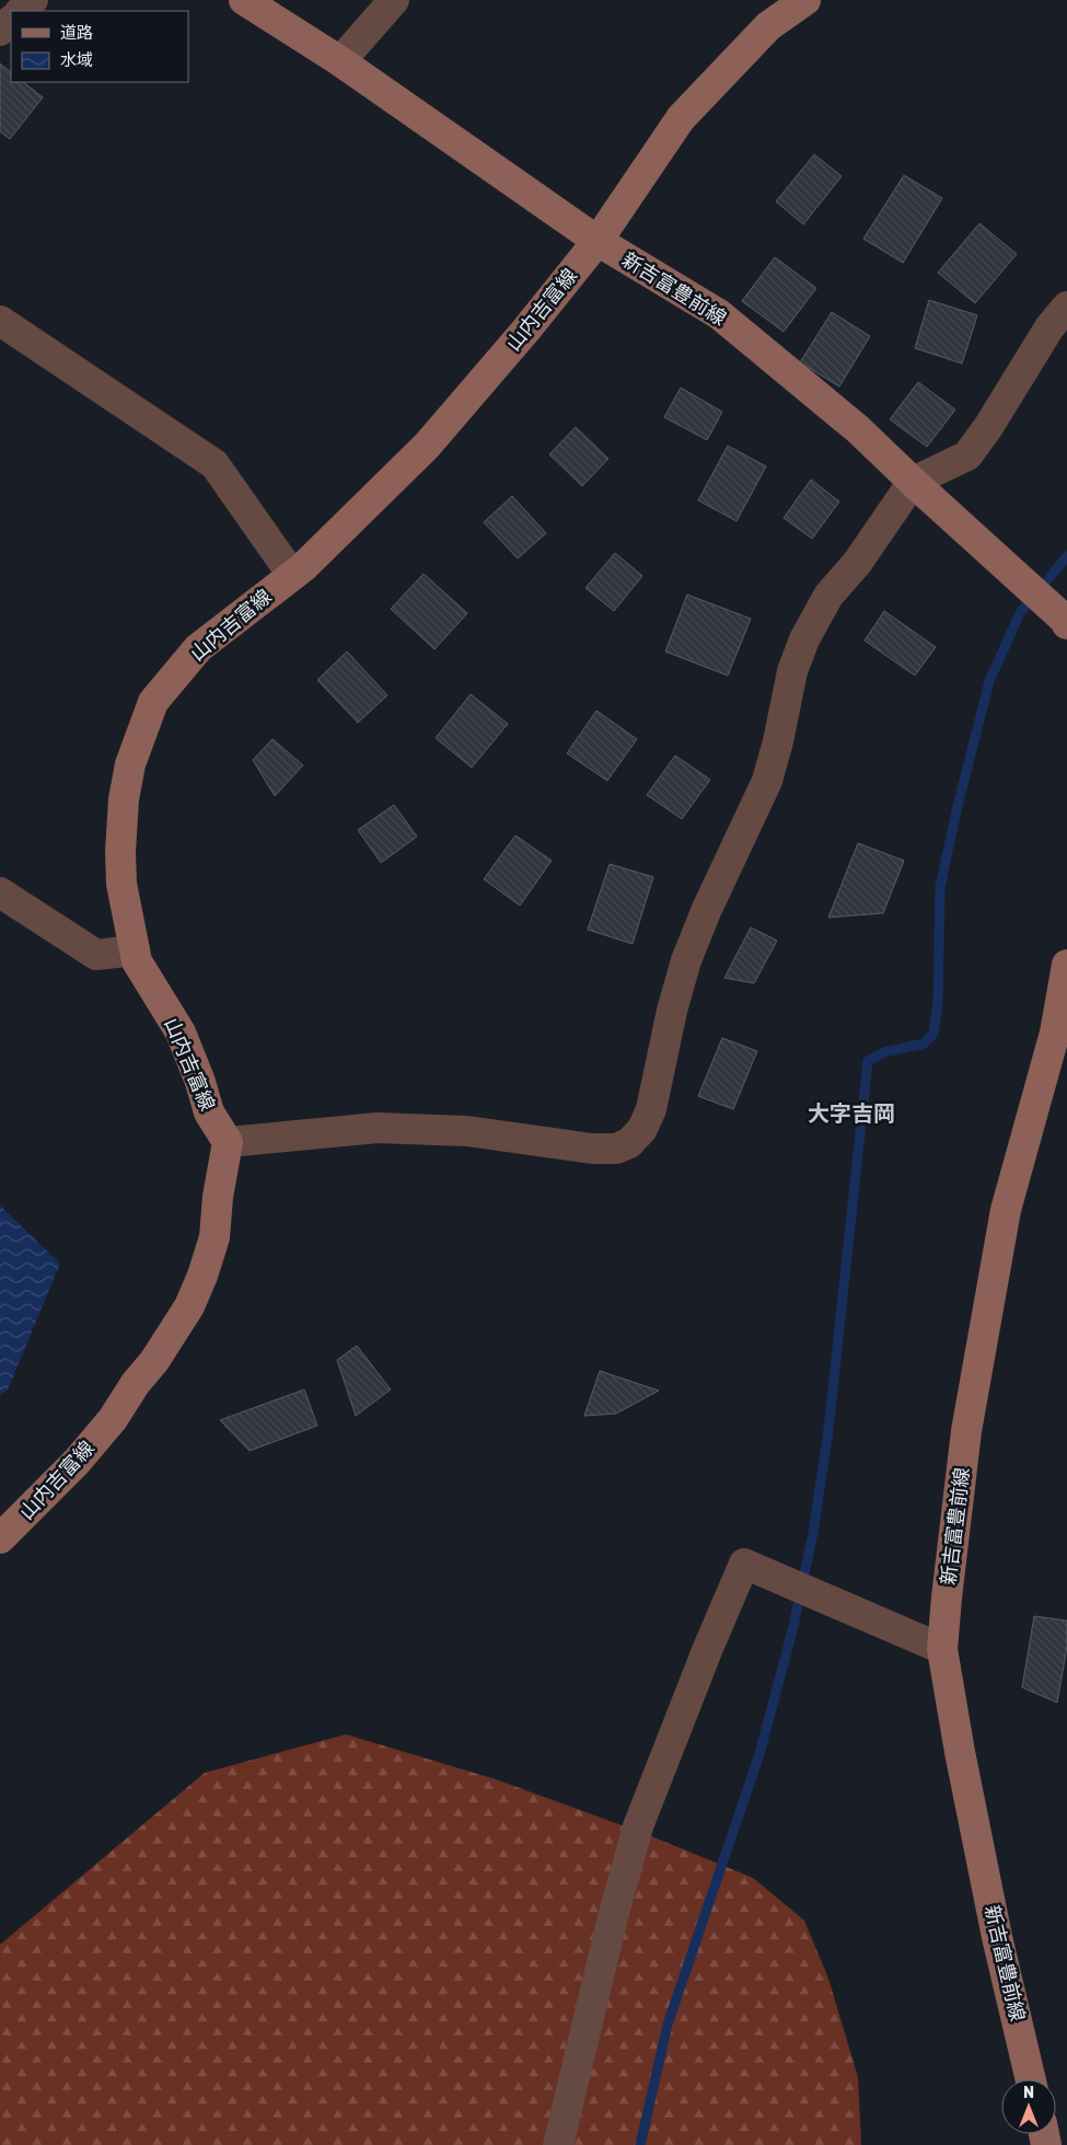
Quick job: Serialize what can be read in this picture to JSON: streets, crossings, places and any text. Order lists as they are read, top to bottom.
{
  "streets": {
    "main road": ["新吉富豊前線", "山内吉富線"]
  },
  "crossings": [
    ["新吉富豊前線", "山内吉富線"]
  ],
  "districts": ["大字吉岡"],
  "legend": ["道路", "水域"],
  "north": "top"
}
